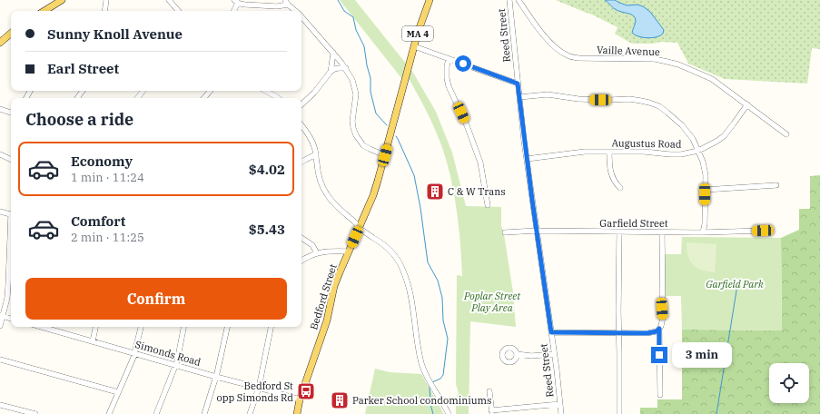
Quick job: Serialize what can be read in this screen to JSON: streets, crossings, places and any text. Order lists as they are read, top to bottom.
{
  "streets": {
    "main road": ["MA 4", "Bedford Street"],
    "street": [
      "Reed Street",
      "Vaille Avenue",
      "Augustus Road",
      "Garfield Street",
      "Simonds Road"
    ]
  },
  "crossings": [
    ["Reed Street", "Augustus Road"],
    ["Reed Street", "Garfield Street"],
    ["Vaille Avenue", "Augustus Road"],
    ["Bedford Street", "Simonds Road"]
  ],
  "parks": ["Garfield Park", "Poplar Street Play Area"],
  "places": {
    "building": ["C & W Trans", "Parker School condominiums"],
    "bus stop": ["Bedford St opp Simonds Rd"]
  },
  "page": {
    "banner": ["Sunny Knoll Avenue", "Earl Street"],
    "heading": "Choose a ride",
    "list": [
      {
        "name": "Economy",
        "note": "1 min · 11:24",
        "value": "$4.02"
      },
      {
        "name": "Comfort",
        "note": "2 min · 11:25",
        "value": "$5.43"
      }
    ],
    "buttons": "Confirm",
    "bubble": "3 min"
  }
}
